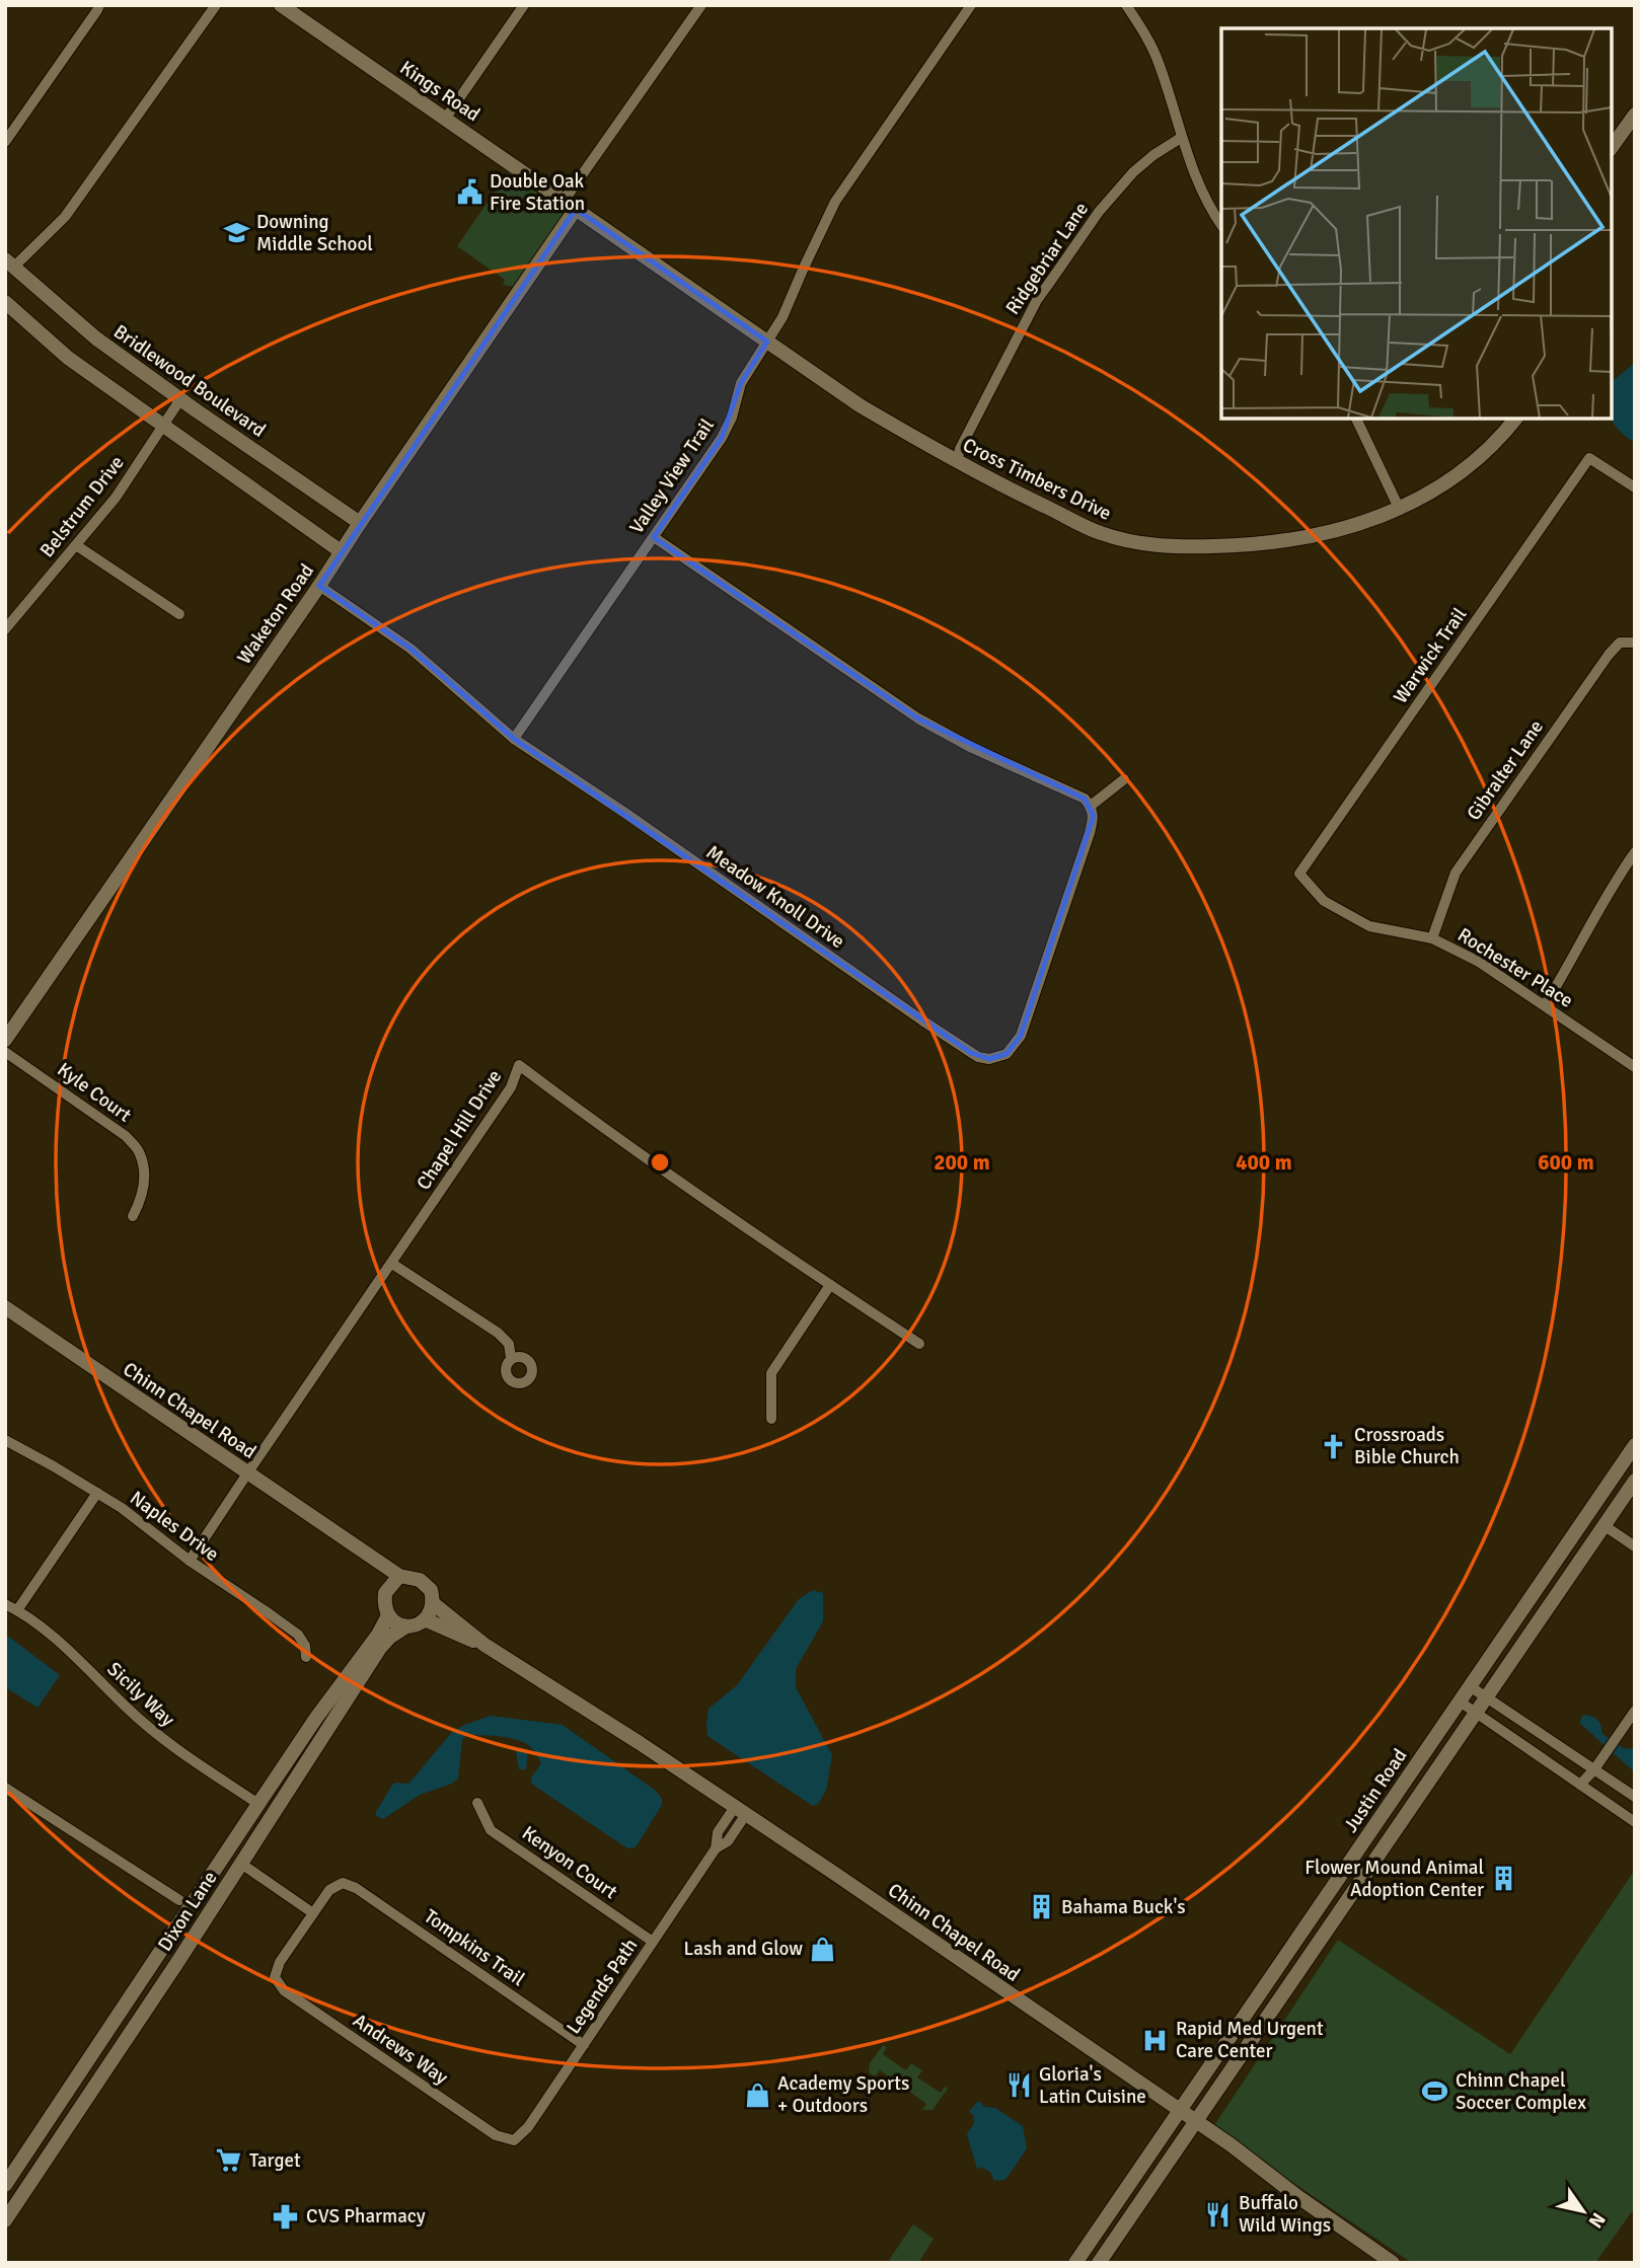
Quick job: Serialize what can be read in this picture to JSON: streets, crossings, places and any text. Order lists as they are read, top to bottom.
{
  "streets": {
    "street": [
      "Kings Road",
      "Ridgebriar Lane",
      "Bridlewood Boulevard",
      "Valley View Trail",
      "Cross Timbers Drive",
      "Belstrum Drive",
      "Waketon Road",
      "Warwick Trail",
      "Gibralter Lane",
      "Meadow Knoll Drive",
      "Rochester Place",
      "Kyle Court",
      "Chapel Hill Drive",
      "Chinn Chapel Road",
      "Naples Drive",
      "Sicily Way",
      "Justin Road",
      "Kenyon Court",
      "Dixon Lane",
      "Tompkins Trail",
      "Legends Path",
      "Andrews Way"
    ]
  },
  "crossings": [
    ["Kings Road", "Cross Timbers Drive"],
    ["Kings Road", "Waketon Road"],
    ["Ridgebriar Lane", "Cross Timbers Drive"],
    ["Bridlewood Boulevard", "Belstrum Drive"],
    ["Bridlewood Boulevard", "Waketon Road"],
    ["Valley View Trail", "Cross Timbers Drive"],
    ["Valley View Trail", "Meadow Knoll Drive"],
    ["Cross Timbers Drive", "Waketon Road"],
    ["Waketon Road", "Meadow Knoll Drive"],
    ["Warwick Trail", "Rochester Place"],
    ["Gibralter Lane", "Rochester Place"],
    ["Chapel Hill Drive", "Chinn Chapel Road"],
    ["Chapel Hill Drive", "Naples Drive"],
    ["Chinn Chapel Road", "Justin Road"],
    ["Chinn Chapel Road", "Dixon Lane"],
    ["Chinn Chapel Road", "Legends Path"],
    ["Sicily Way", "Dixon Lane"],
    ["Kenyon Court", "Legends Path"],
    ["Tompkins Trail", "Legends Path"],
    ["Tompkins Trail", "Andrews Way"],
    ["Legends Path", "Andrews Way"]
  ],
  "places": {
    "public building": ["Double Oak Fire Station"],
    "school or university": ["Downing Middle School"],
    "church": ["Crossroads Bible Church"],
    "building": ["Flower Mound Animal Adoption Center", "Bahama Buck's"],
    "shop": ["Lash and Glow", "Academy Sports + Outdoors"],
    "hospital": ["Rapid Med Urgent Care Center"],
    "restaurant": ["Gloria's Latin Cuisine", "Buffalo Wild Wings"],
    "sports": ["Chinn Chapel Soccer Complex"],
    "supermarket": ["Target"],
    "pharmacy": ["CVS Pharmacy"]
  },
  "north": "bottom right",
  "rings": ["200 m", "400 m", "600 m"]
}
